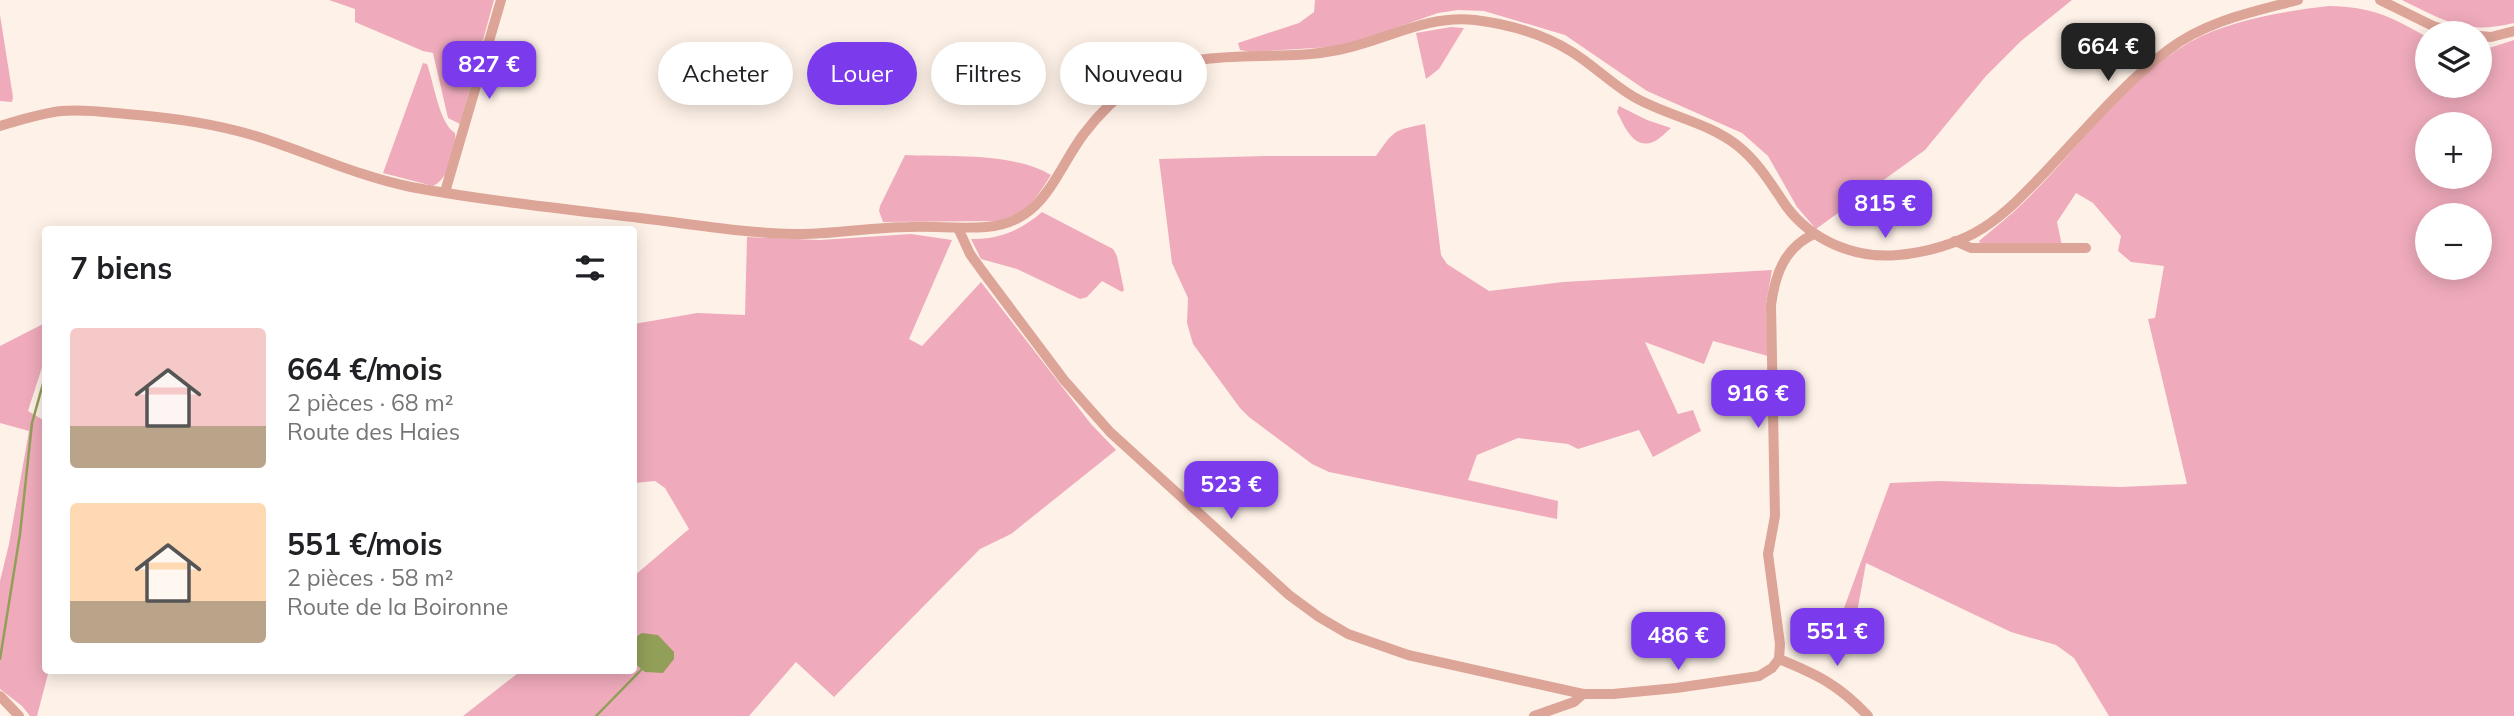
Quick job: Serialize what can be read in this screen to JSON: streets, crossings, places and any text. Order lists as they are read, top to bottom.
{
  "page": {
    "map_buttons": ["+", "−"],
    "price": [
      "664 €",
      "827 €",
      "815 €",
      "916 €",
      "523 €",
      "551 €",
      "486 €"
    ],
    "chip": [
      "Acheter",
      "Louer",
      "Filtres",
      "Nouveau"
    ],
    "heading": "7 biens",
    "list": [
      {
        "name": "664 €/mois",
        "note": "2 pièces · 68 m² · Route des Haies"
      },
      {
        "name": "551 €/mois",
        "note": "2 pièces · 58 m² · Route de la Boironne"
      }
    ]
  }
}
